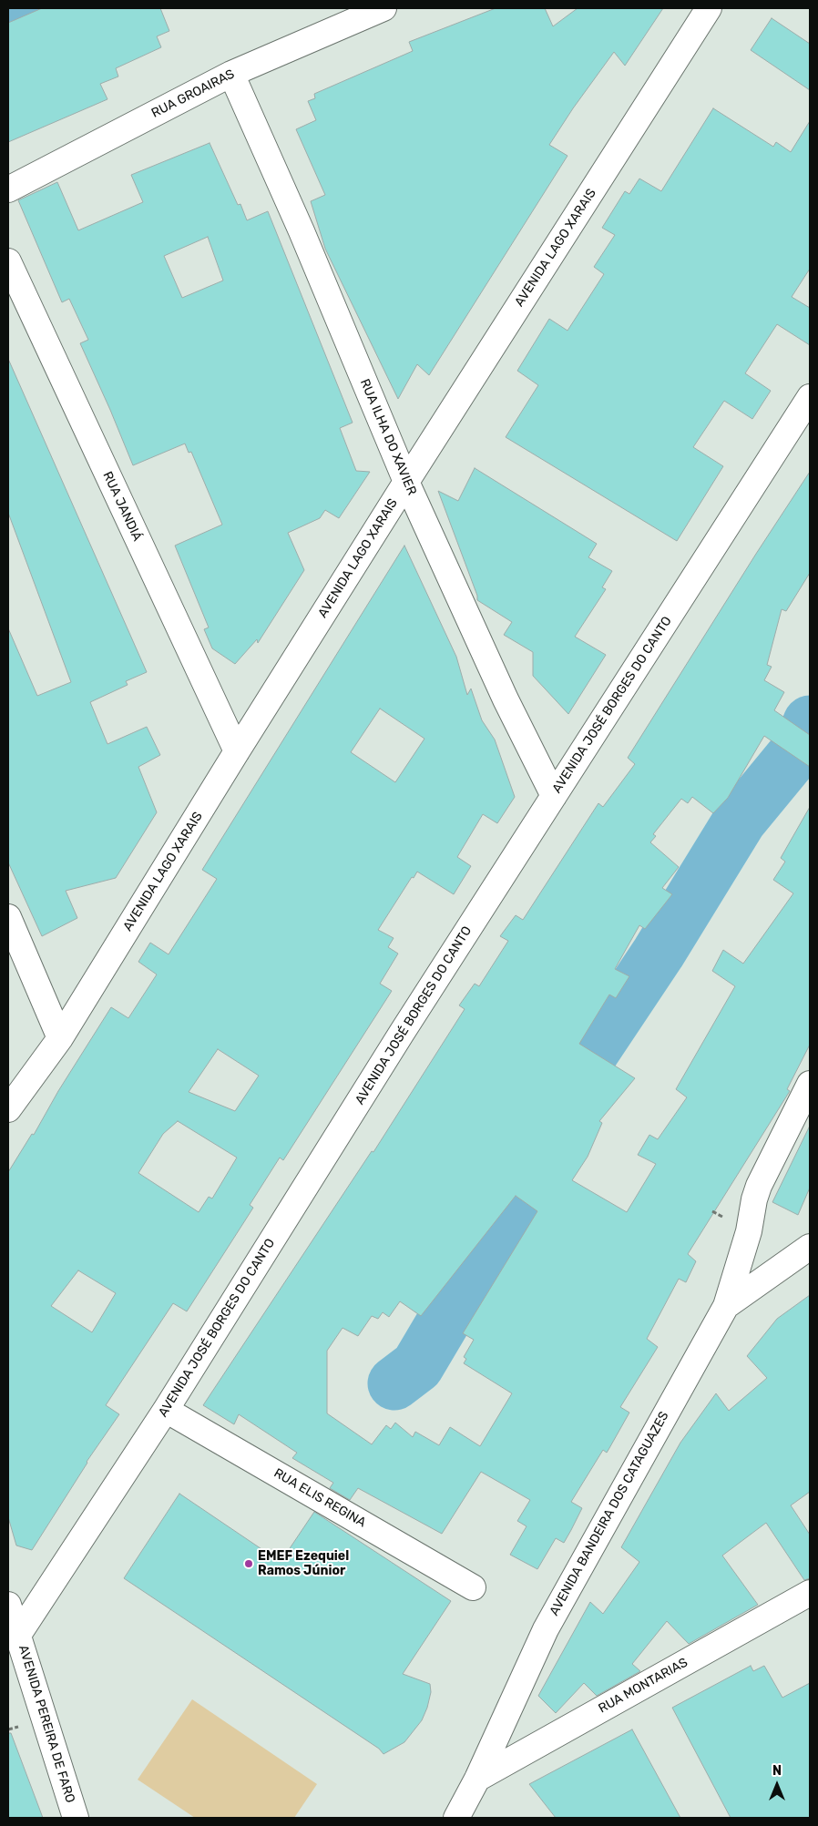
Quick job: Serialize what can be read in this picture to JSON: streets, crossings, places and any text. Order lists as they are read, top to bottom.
{
  "streets": {
    "street": [
      "RUA GROAIRAS",
      "AVENIDA LAGO XARAIS",
      "RUA ILHA DO XAVIER",
      "RUA JANDIÁ",
      "AVENIDA JOSÉ BORGES DO CANTO",
      "RUA ELIS REGINA",
      "AVENIDA BANDEIRA DOS CATAGUAZES",
      "RUA MONTARIAS",
      "AVENIDA PEREIRA DE FARO"
    ]
  },
  "crossings": [
    ["RUA GROAIRAS", "RUA ILHA DO XAVIER"],
    ["AVENIDA LAGO XARAIS", "RUA ILHA DO XAVIER"],
    ["AVENIDA LAGO XARAIS", "RUA JANDIÁ"],
    ["RUA ILHA DO XAVIER", "AVENIDA JOSÉ BORGES DO CANTO"],
    ["AVENIDA JOSÉ BORGES DO CANTO", "RUA ELIS REGINA"],
    ["AVENIDA JOSÉ BORGES DO CANTO", "AVENIDA PEREIRA DE FARO"],
    ["AVENIDA BANDEIRA DOS CATAGUAZES", "RUA MONTARIAS"]
  ],
  "places": ["EMEF Ezequiel Ramos Júnior"],
  "north": "top"
}
